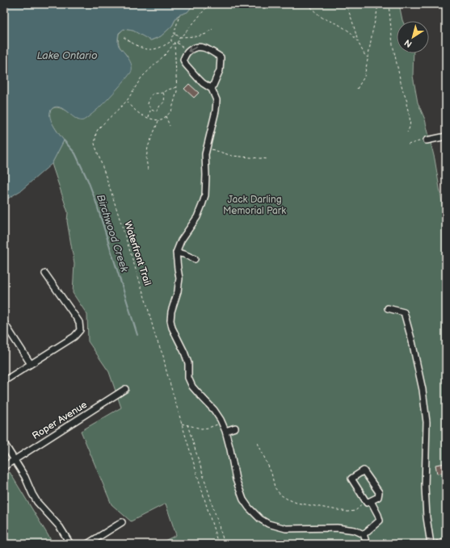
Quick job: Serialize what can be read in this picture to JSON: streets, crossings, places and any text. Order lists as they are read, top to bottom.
{
  "streets": {
    "street": ["Roper Avenue"],
    "path": ["Waterfront Trail"]
  },
  "water": ["Lake Ontario", "Birchwood Creek"],
  "parks": ["Jack Darling Memorial Park"],
  "north": "bottom left"
}
